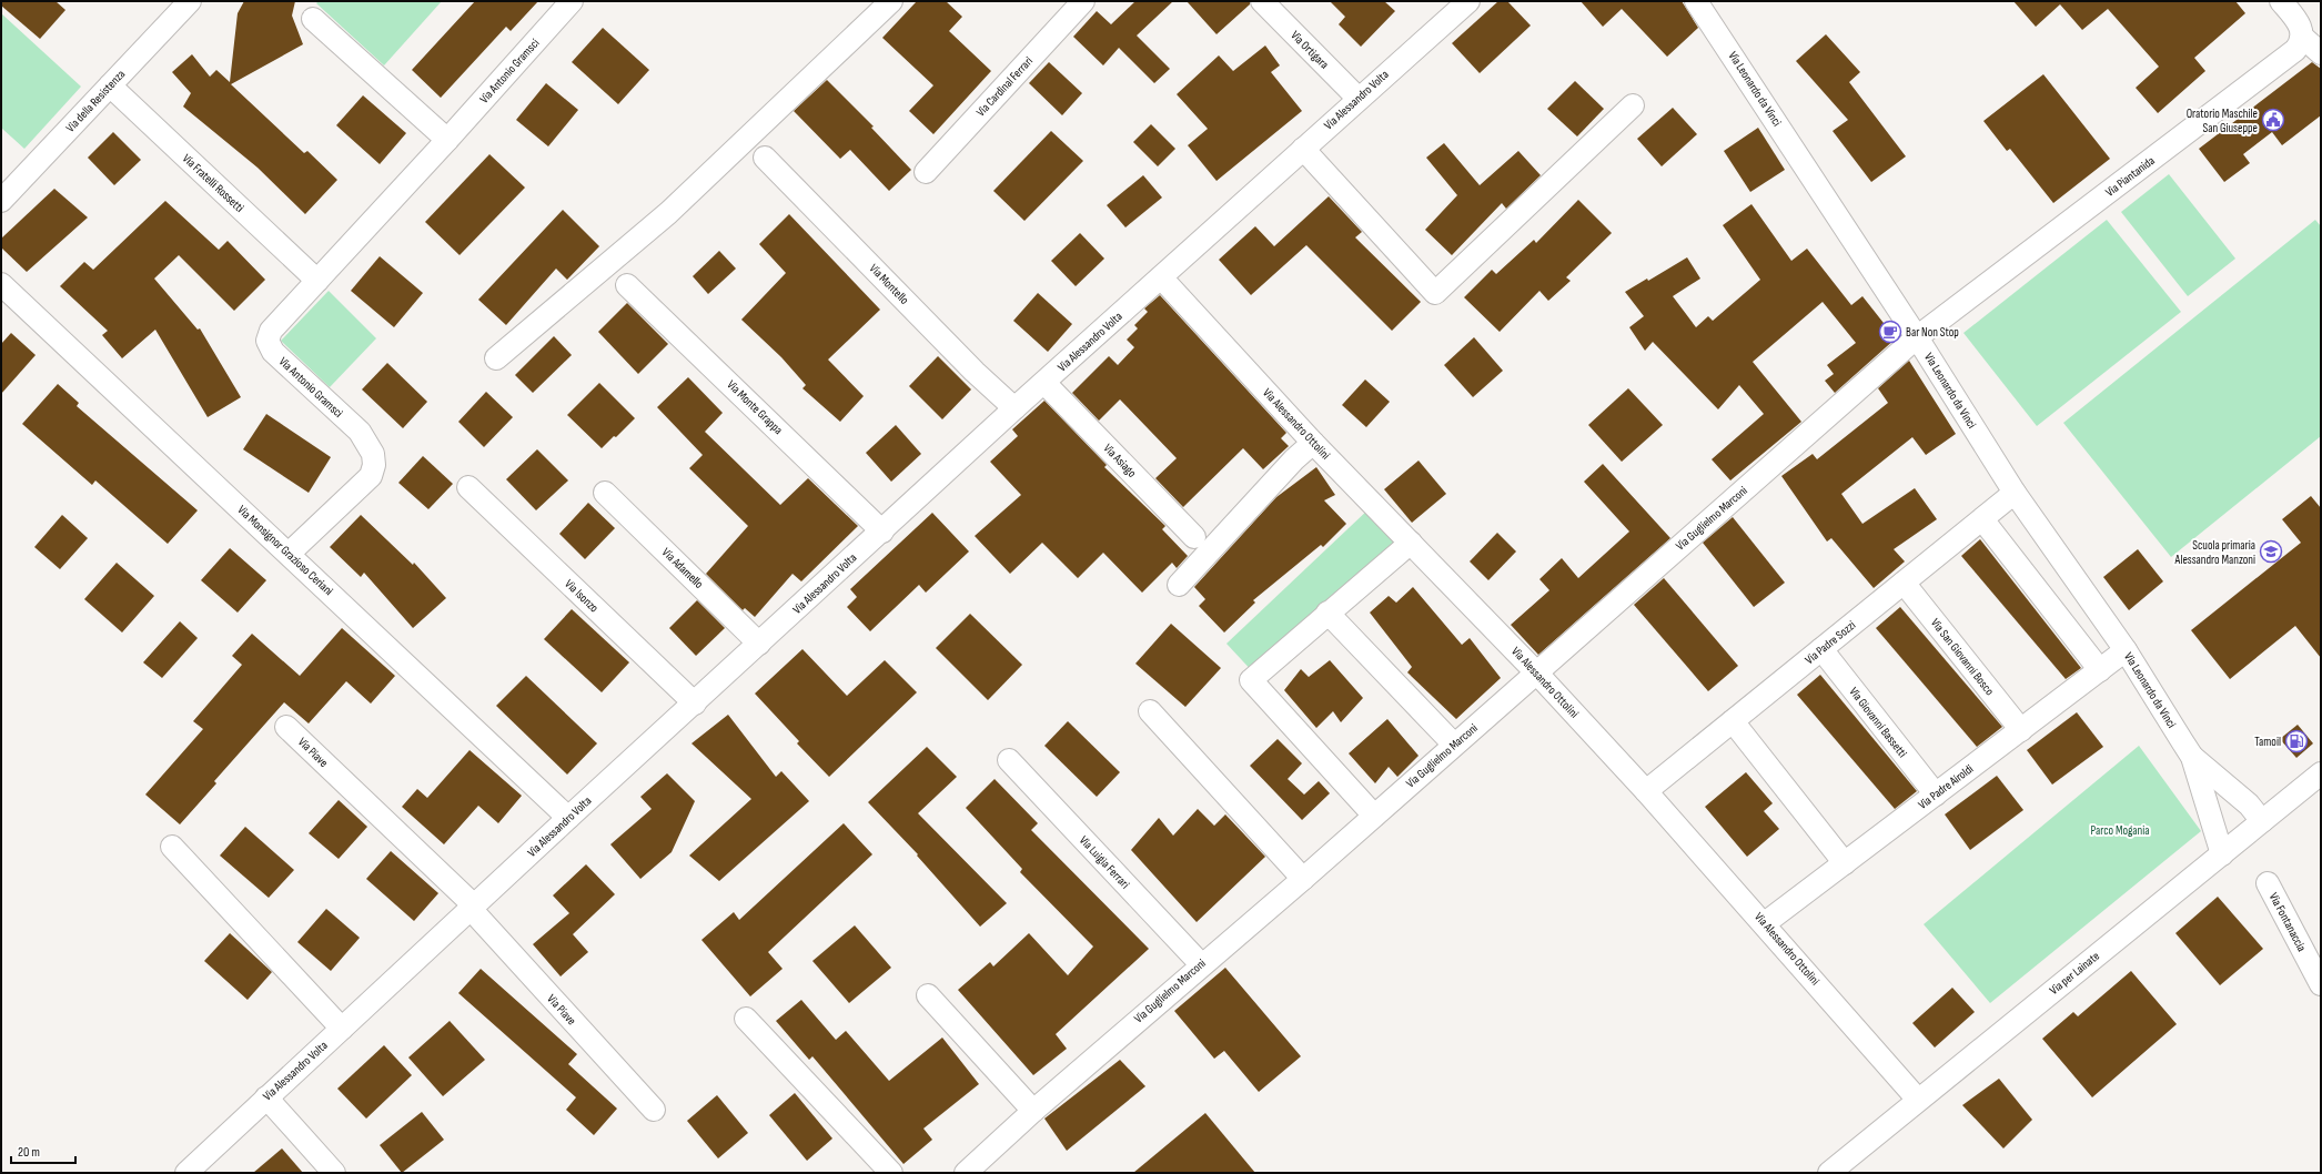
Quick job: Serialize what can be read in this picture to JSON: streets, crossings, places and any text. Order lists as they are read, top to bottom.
{
  "streets": {
    "street": [
      "Via Ortigara",
      "Via Antonio Gramsci",
      "Via Cardinal Ferrari",
      "Via Leonardo da Vinci",
      "Via Alessandro Volta",
      "Via della Resistenza",
      "Via Piantanida",
      "Via Fratelli Rossetti",
      "Via Montello",
      "Via Monte Grappa",
      "Via Alessandro Ottolini",
      "Via Asiago",
      "Via Guglielmo Marconi",
      "Via Monsignor Grazioso Ceriani",
      "Via Adamello",
      "Via Isonzo",
      "Via Padre Sozzi",
      "Via San Giovanni Bosco",
      "Via Giovanni Bassetti",
      "Via Piave",
      "Via Padre Airoldi",
      "Via Luigia Ferrari",
      "Via Fontanaccia",
      "Via per Lainate"
    ]
  },
  "crossings": [
    ["Via Ortigara", "Via Alessandro Volta"],
    ["Via Antonio Gramsci", "Via Fratelli Rossetti"],
    ["Via Antonio Gramsci", "Via Monsignor Grazioso Ceriani"],
    ["Via Leonardo da Vinci", "Via Piantanida"],
    ["Via Leonardo da Vinci", "Via Guglielmo Marconi"],
    ["Via Leonardo da Vinci", "Via Padre Sozzi"],
    ["Via Leonardo da Vinci", "Via Padre Airoldi"],
    ["Via Alessandro Volta", "Via Montello"],
    ["Via Alessandro Volta", "Via Monte Grappa"],
    ["Via Alessandro Volta", "Via Alessandro Ottolini"],
    ["Via Alessandro Volta", "Via Asiago"],
    ["Via Alessandro Volta", "Via Monsignor Grazioso Ceriani"],
    ["Via Alessandro Volta", "Via Adamello"],
    ["Via Alessandro Volta", "Via Isonzo"],
    ["Via Alessandro Volta", "Via Piave"],
    ["Via della Resistenza", "Via Fratelli Rossetti"],
    ["Via Piantanida", "Via Guglielmo Marconi"],
    ["Via Alessandro Ottolini", "Via Guglielmo Marconi"],
    ["Via Alessandro Ottolini", "Via Padre Sozzi"],
    ["Via Alessandro Ottolini", "Via Padre Airoldi"],
    ["Via Alessandro Ottolini", "Via per Lainate"],
    ["Via Guglielmo Marconi", "Via Luigia Ferrari"],
    ["Via Padre Sozzi", "Via San Giovanni Bosco"],
    ["Via Padre Sozzi", "Via Giovanni Bassetti"],
    ["Via San Giovanni Bosco", "Via Padre Airoldi"],
    ["Via Giovanni Bassetti", "Via Padre Airoldi"]
  ],
  "parks": ["Parco Mogania"],
  "places": {
    "public building": ["Oratorio Maschile San Giuseppe"],
    "cafe": ["Bar Non Stop"],
    "school or university": ["Scuola primaria Alessandro Manzoni"],
    "fuel station": ["Tamoil"]
  },
  "scale_bar": "20 m"
}
